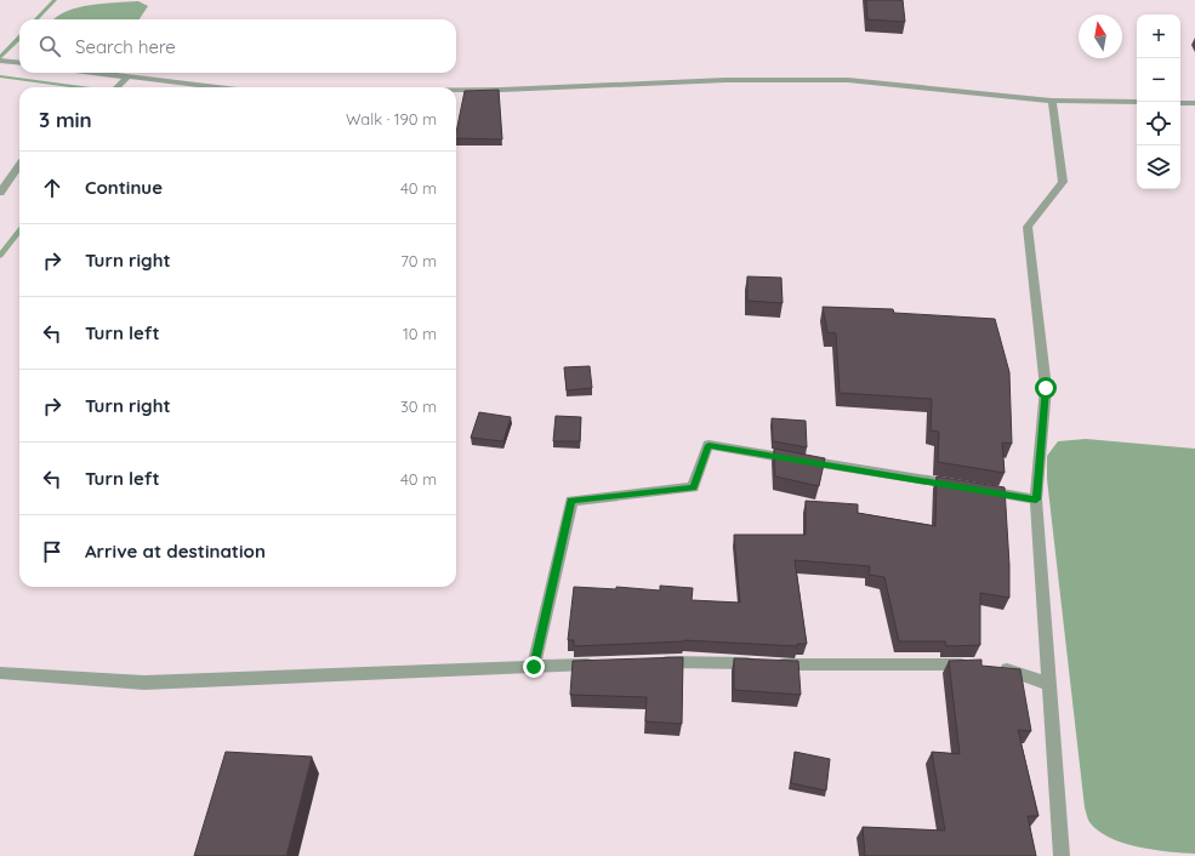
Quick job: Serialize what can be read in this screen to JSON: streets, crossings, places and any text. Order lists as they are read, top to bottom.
{
  "north": "top",
  "page": {
    "map_buttons": ["+", "−"],
    "search": "Search here",
    "heading": ["3 min", "Walk · 190 m"],
    "list": [
      ["Continue", "40 m"],
      ["Turn right", "70 m"],
      ["Turn left", "10 m"],
      ["Turn right", "30 m"],
      ["Turn left", "40 m"],
      "Arrive at destination"
    ]
  }
}
